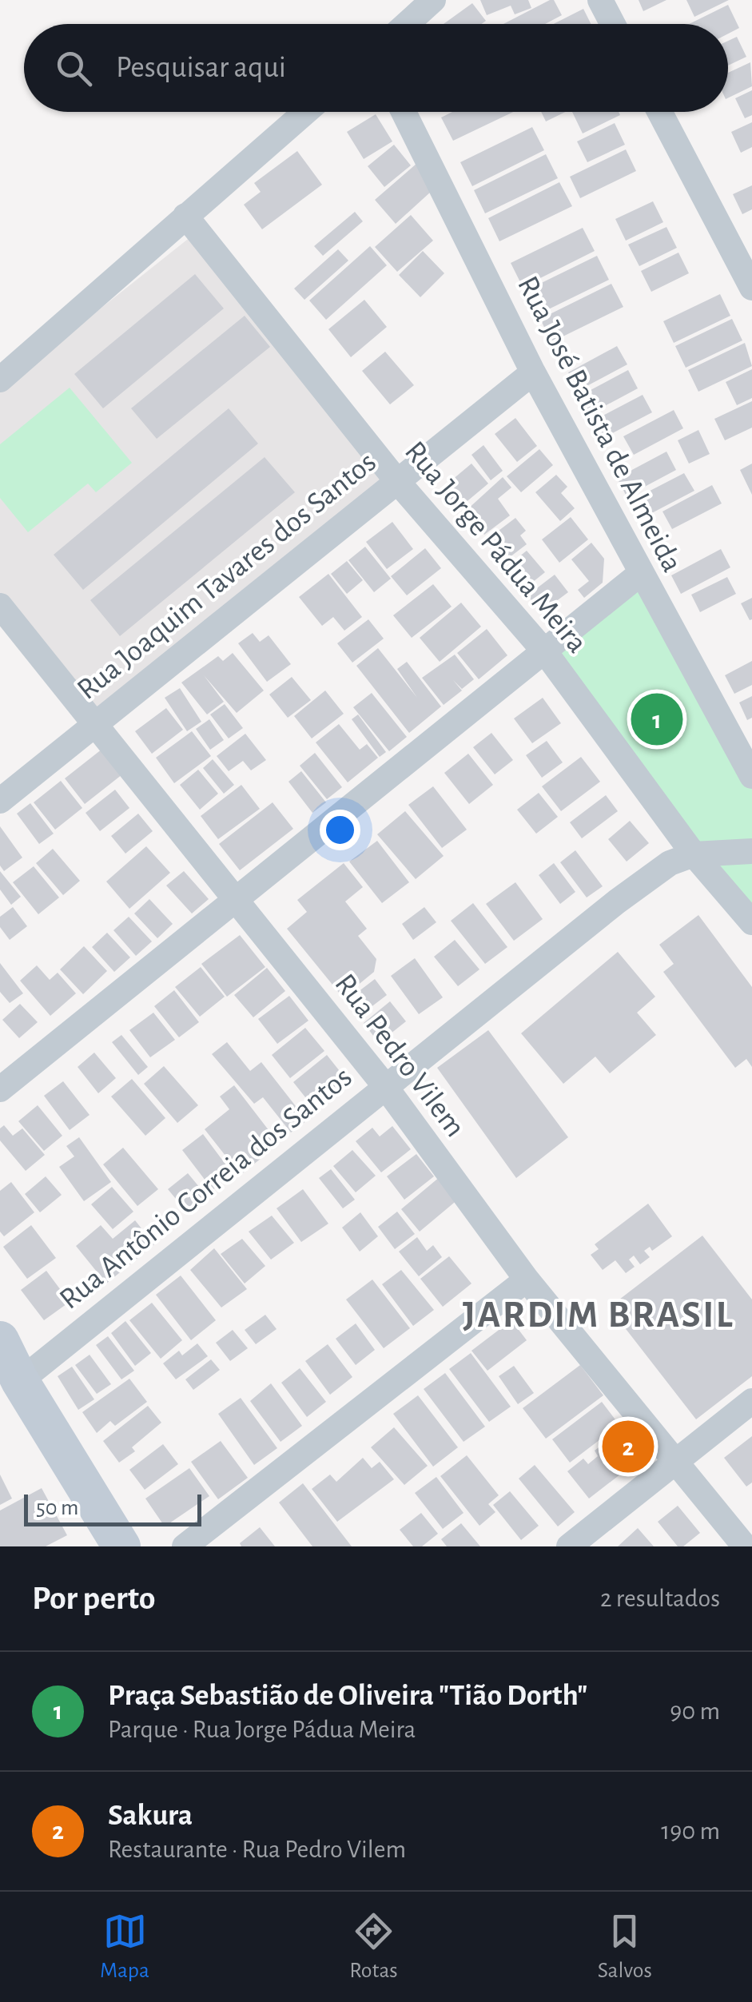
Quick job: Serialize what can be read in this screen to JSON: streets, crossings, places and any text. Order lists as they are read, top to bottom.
{
  "streets": {
    "street": [
      "Rua José Batista de Almeida",
      "Rua Jorge Pádua Meira",
      "Rua Joaquim Tavares dos Santos",
      "Rua Pedro Vilem",
      "Rua Antônio Correia dos Santos"
    ]
  },
  "crossings": [
    ["Rua José Batista de Almeida", "Rua Joaquim Tavares dos Santos"],
    ["Rua Jorge Pádua Meira", "Rua Joaquim Tavares dos Santos"],
    ["Rua Jorge Pádua Meira", "Rua Antônio Correia dos Santos"],
    ["Rua Joaquim Tavares dos Santos", "Rua Pedro Vilem"],
    ["Rua Pedro Vilem", "Rua Antônio Correia dos Santos"]
  ],
  "districts": ["JARDIM BRASIL"],
  "scale_bar": "50 m",
  "page": {
    "search": "Pesquisar aqui",
    "pins": ["1", "2"],
    "scale": "50 m",
    "heading": ["Por perto", "2 resultados"],
    "list": [
      {
        "mark": "1",
        "name": "Praça Sebastião de Oliveira \"Tião Dorth\"",
        "note": "Parque · Rua Jorge Pádua Meira",
        "value": "90 m"
      },
      {
        "mark": "2",
        "name": "Sakura",
        "note": "Restaurante · Rua Pedro Vilem",
        "value": "190 m"
      }
    ],
    "nav": ["Mapa", "Rotas", "Salvos"]
  }
}
